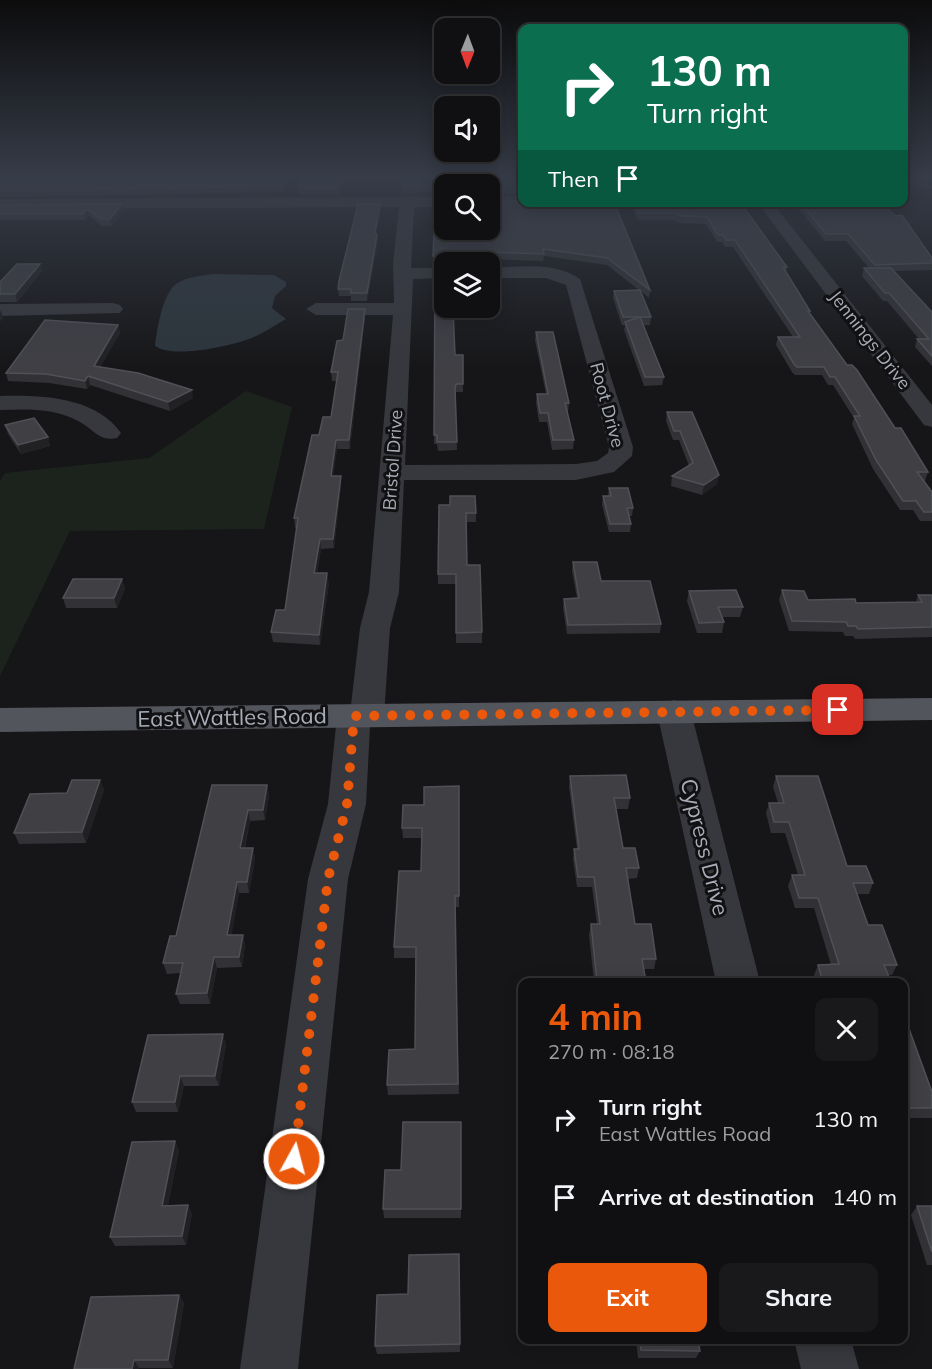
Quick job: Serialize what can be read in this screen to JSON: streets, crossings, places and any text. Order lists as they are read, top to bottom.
{
  "streets": {
    "main road": ["East Wattles Road"],
    "street": [
      "Jennings Drive",
      "Root Drive",
      "Bristol Drive",
      "Cypress Drive"
    ]
  },
  "crossings": [
    ["Root Drive", "Bristol Drive"],
    ["Bristol Drive", "East Wattles Road"],
    ["East Wattles Road", "Cypress Drive"]
  ],
  "north": "bottom",
  "page": {
    "turn": ["130 m", "Turn right"],
    "then": "Then",
    "heading": ["4 min", "270 m · 08:18"],
    "list": [
      {
        "name": "Turn right",
        "note": "East Wattles Road",
        "value": "130 m"
      },
      {
        "name": "Arrive at destination",
        "value": "140 m"
      }
    ],
    "buttons": ["Exit", "Share"]
  }
}
